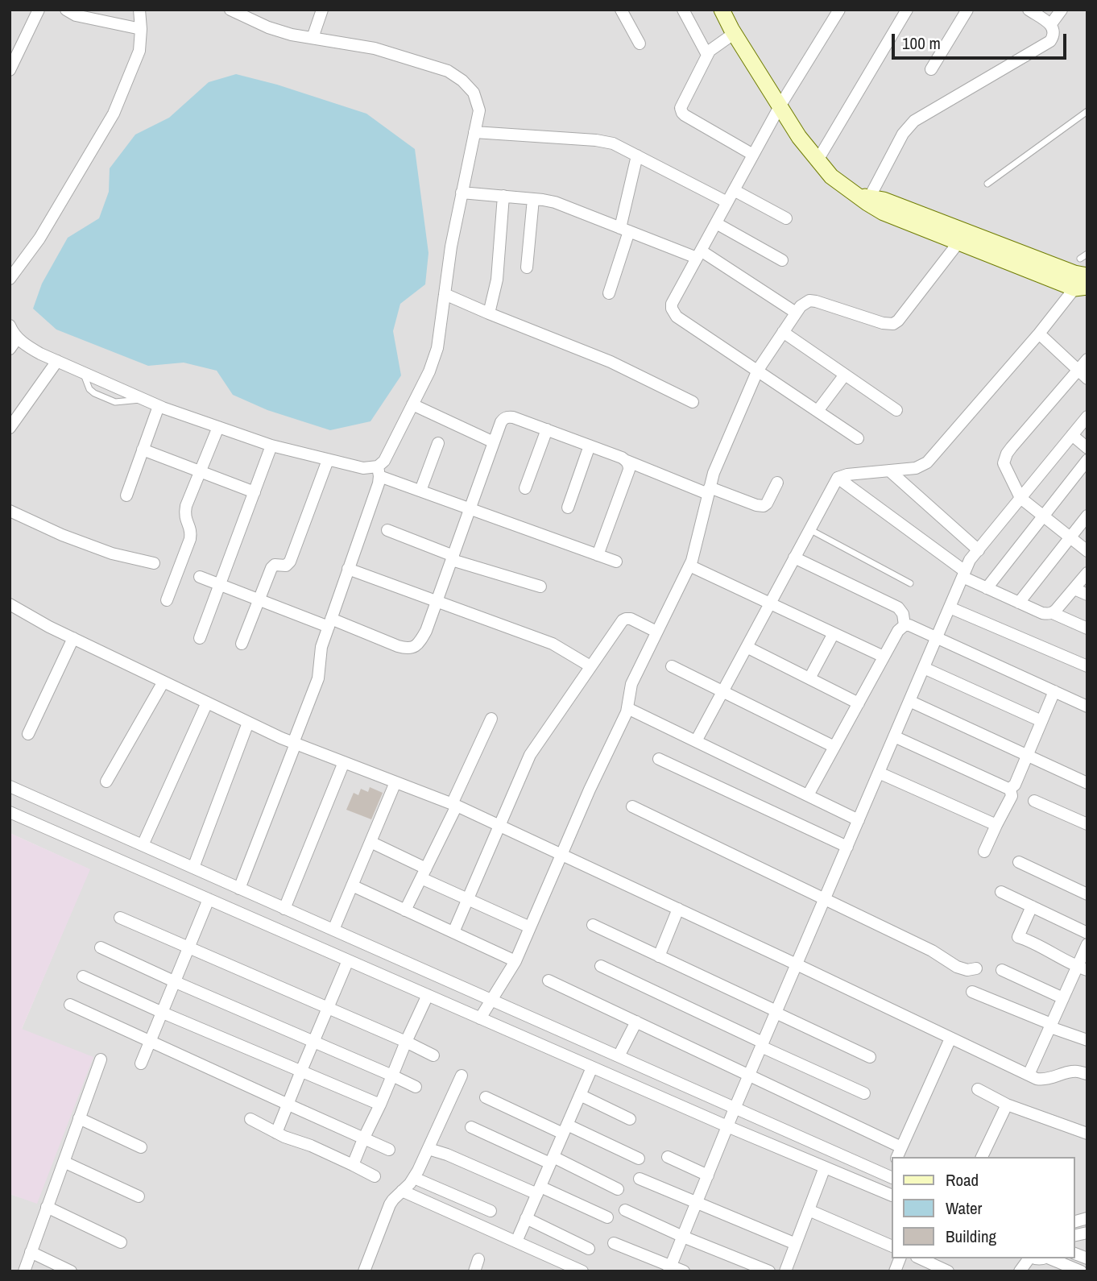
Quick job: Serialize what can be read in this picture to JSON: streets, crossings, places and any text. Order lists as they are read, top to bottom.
{
  "legend": ["Road", "Water", "Building"],
  "scale_bar": "100 m"
}
